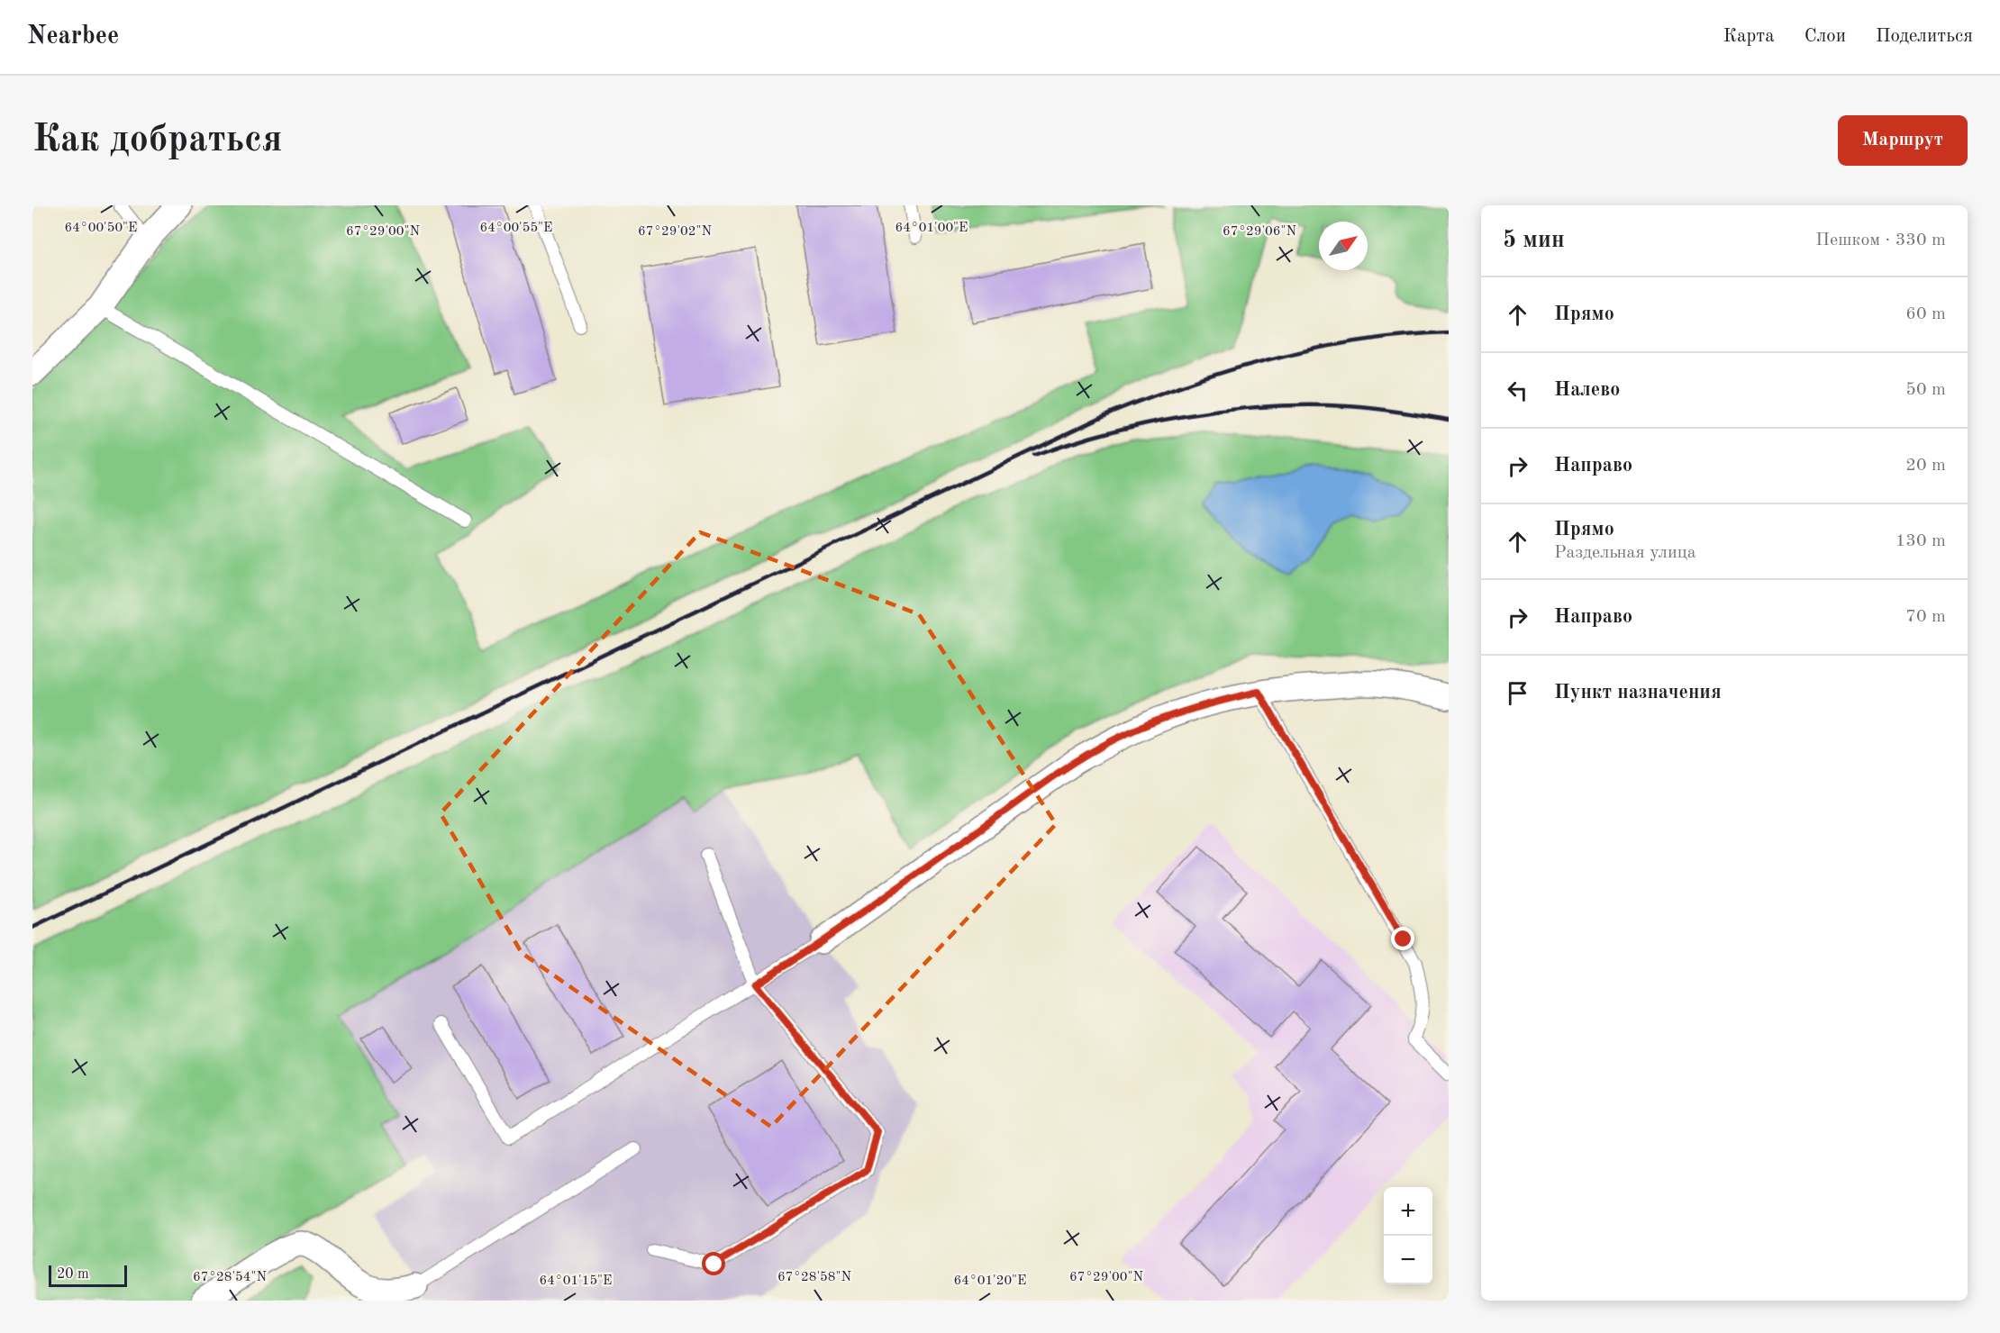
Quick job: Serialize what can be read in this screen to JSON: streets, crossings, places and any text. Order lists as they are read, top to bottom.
{
  "scale_bar": "20 m",
  "north": "top right",
  "page": {
    "header": "Nearbee",
    "nav": ["Карта", "Слои", "Поделиться"],
    "buttons": "Маршрут",
    "title": "Как добраться",
    "heading": ["5 мин", "Пешком · 330 m"],
    "list": [
      ["Прямо", "60 m"],
      ["Налево", "50 m"],
      ["Направо", "20 m"],
      ["Прямо", "Раздельная улица", "130 m"],
      ["Направо", "70 m"],
      "Пункт назначения"
    ],
    "map_buttons": ["+", "−"],
    "scale": "20 m"
  },
  "coordinates": [
    "64°00'55\"E",
    "64°00'50\"E",
    "64°01'00\"E",
    "67°29'00\"N",
    "67°29'02\"N",
    "67°29'06\"N",
    "67°28'54\"N",
    "67°28'58\"N",
    "64°01'15\"E",
    "64°01'20\"E"
  ]
}
